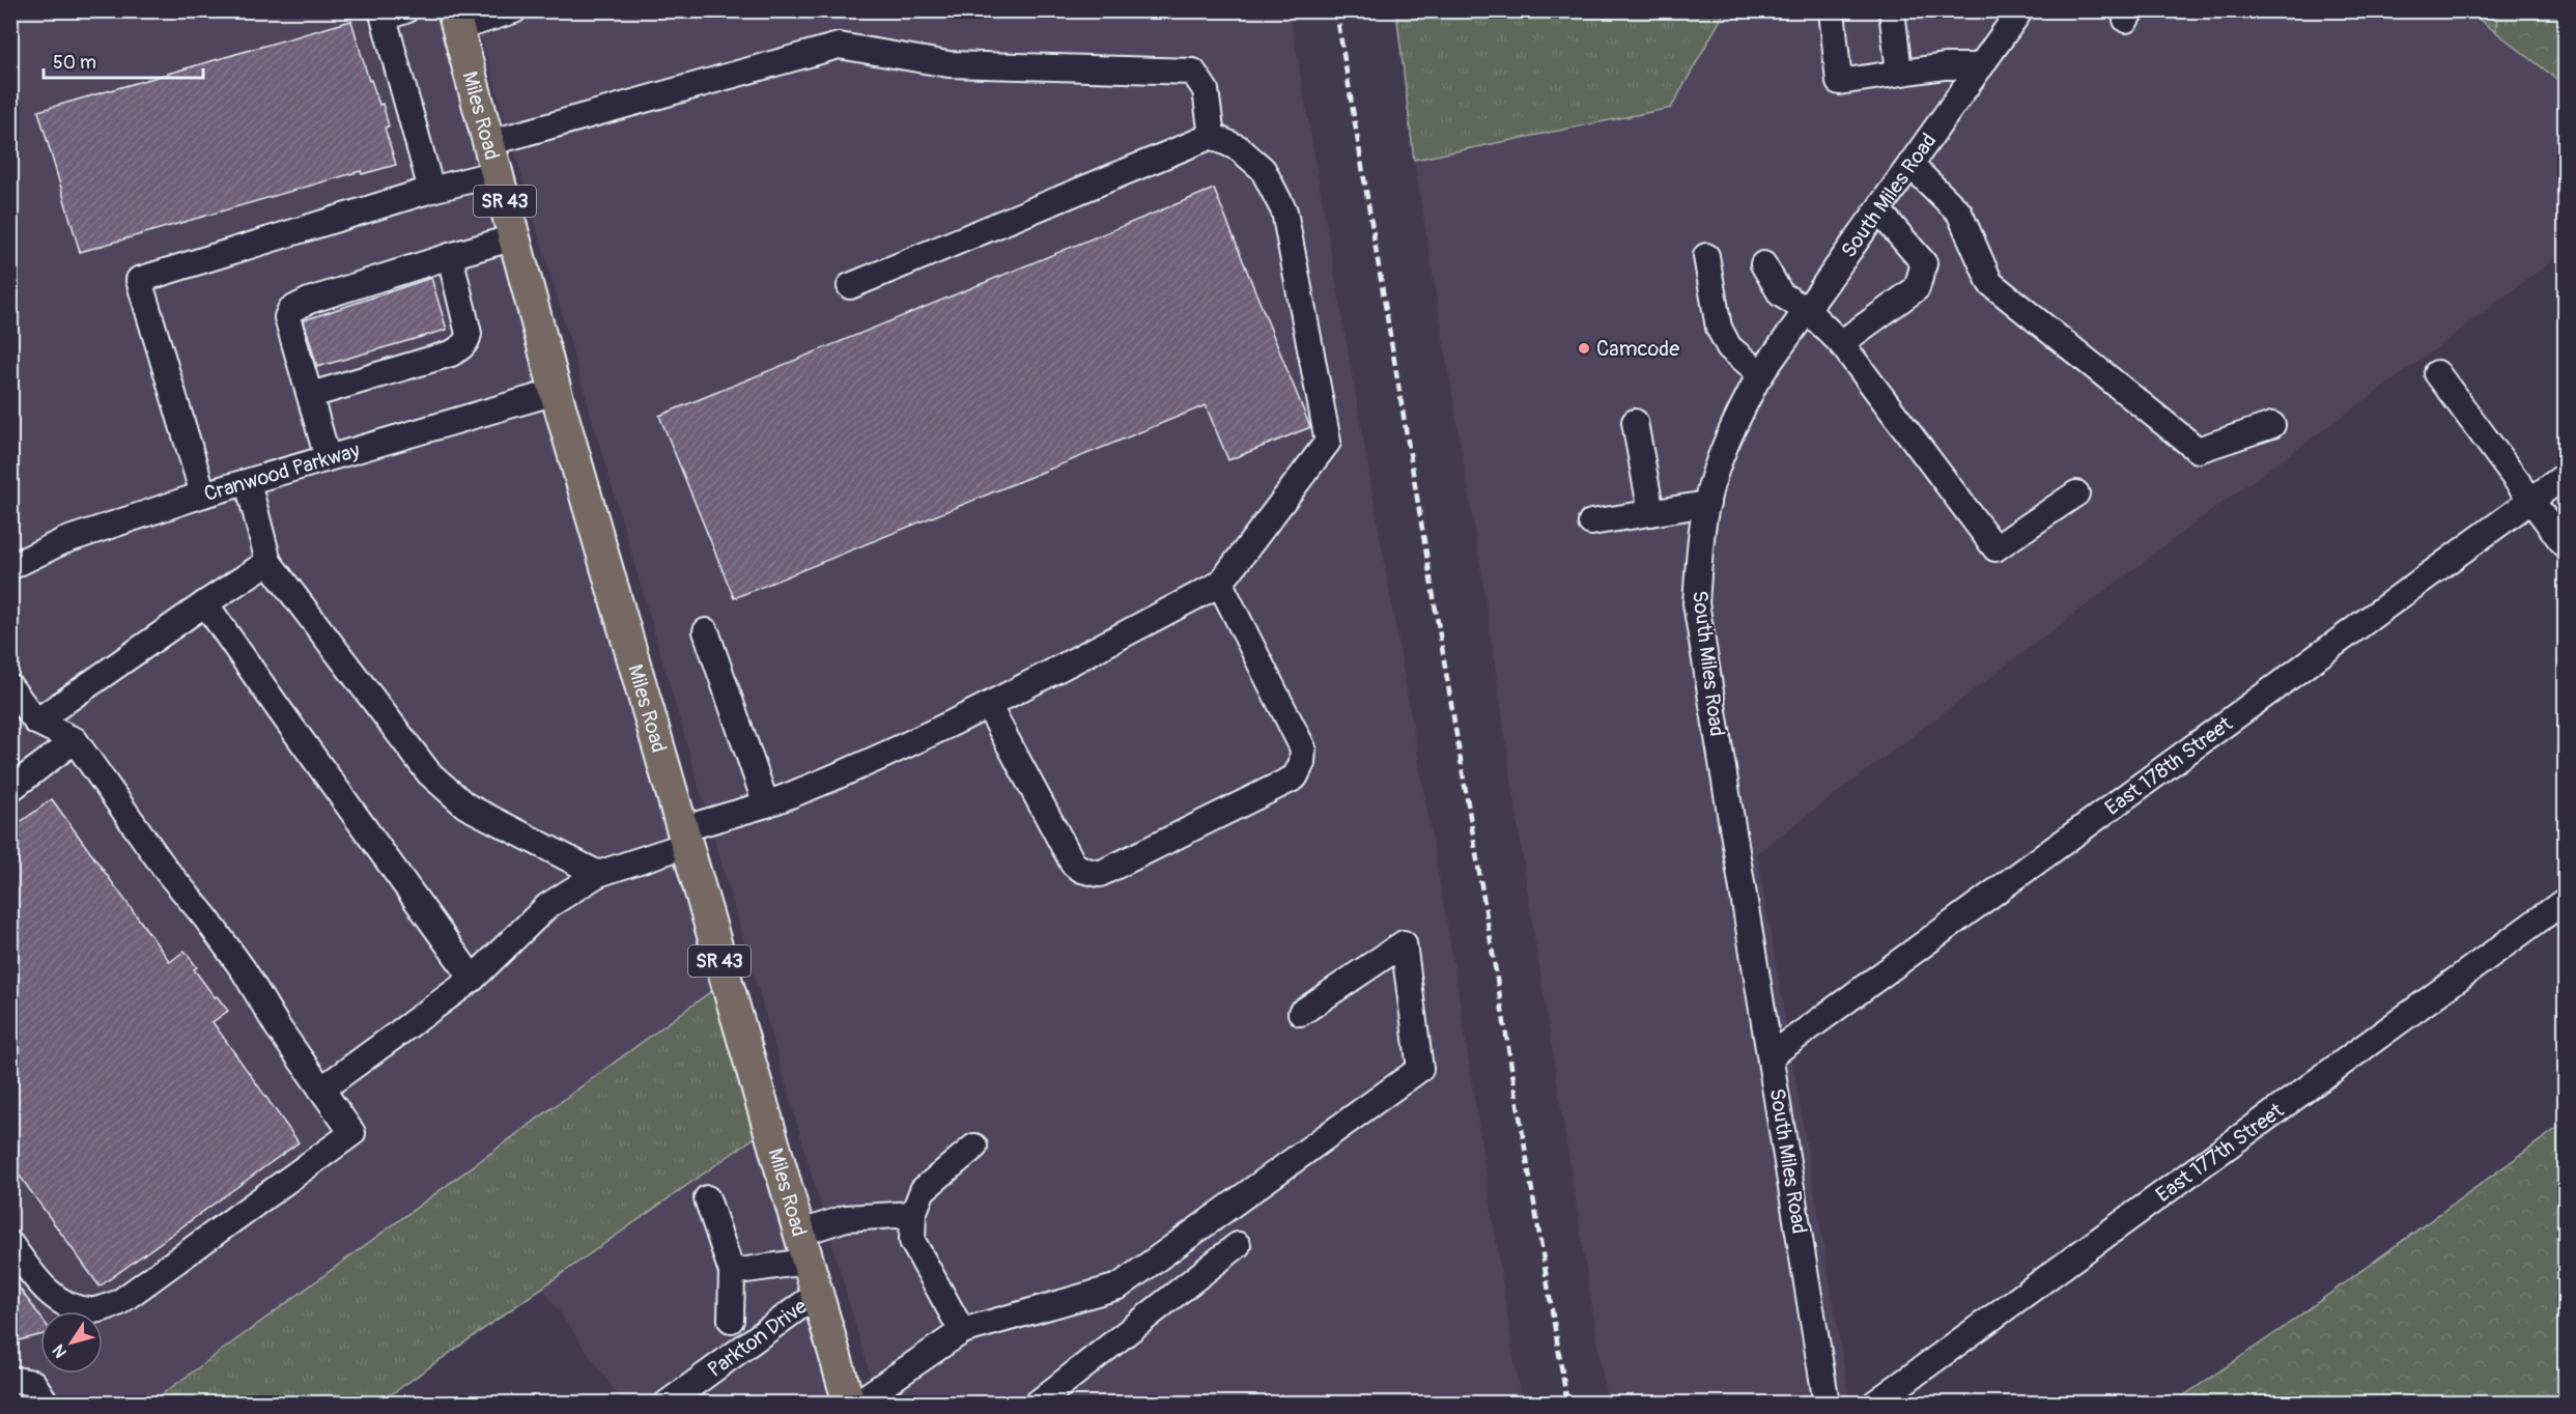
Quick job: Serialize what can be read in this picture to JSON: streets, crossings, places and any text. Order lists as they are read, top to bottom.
{
  "streets": {
    "main road": ["Miles Road", "SR 43"],
    "street": [
      "South Miles Road",
      "Cranwood Parkway",
      "East 178th Street",
      "East 177th Street",
      "Parkton Drive"
    ]
  },
  "crossings": [
    ["Miles Road", "Cranwood Parkway"],
    ["Miles Road", "Parkton Drive"],
    ["South Miles Road", "East 178th Street"]
  ],
  "places": ["Camcode"],
  "scale_bar": "50 m",
  "north": "bottom left"
}
